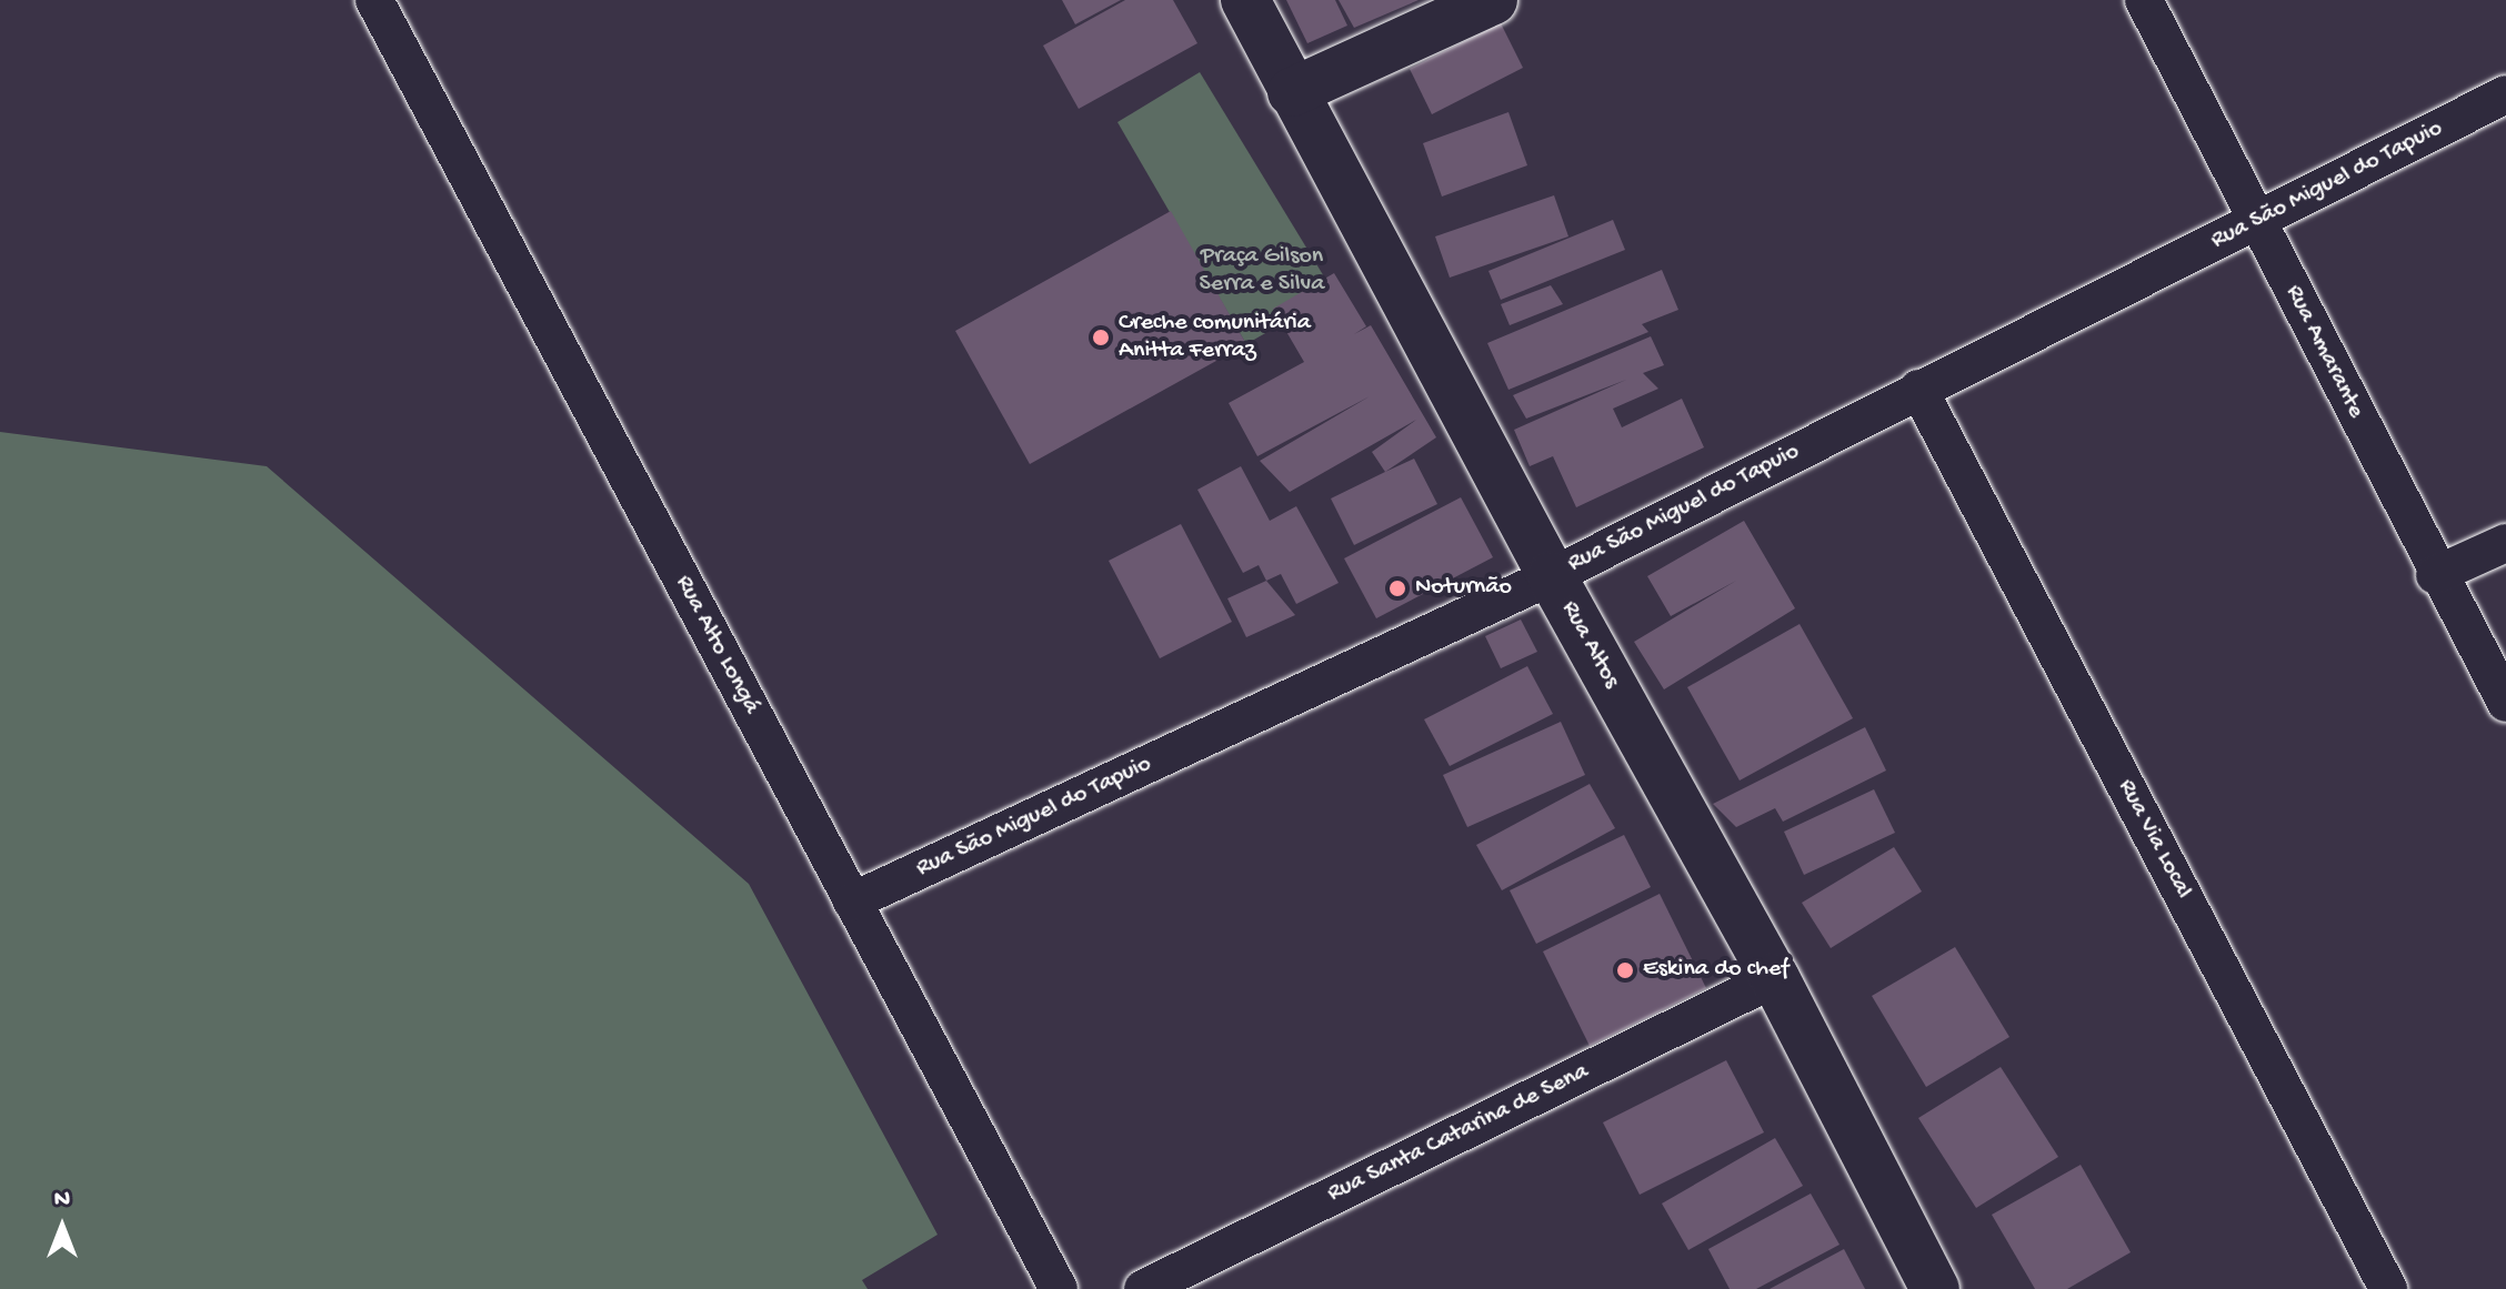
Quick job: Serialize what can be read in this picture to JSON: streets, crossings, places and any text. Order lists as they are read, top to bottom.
{
  "streets": {
    "street": [
      "Rua São Miguel do Tapuio",
      "Rua Amarante",
      "Rua Alto Longá",
      "Rua Altos",
      "Rua Via Local",
      "Rua Santa Catarina de Sena"
    ]
  },
  "crossings": [
    ["Rua São Miguel do Tapuio", "Rua Amarante"],
    ["Rua São Miguel do Tapuio", "Rua Alto Longá"],
    ["Rua São Miguel do Tapuio", "Rua Altos"],
    ["Rua São Miguel do Tapuio", "Rua Via Local"],
    ["Rua Altos", "Rua Santa Catarina de Sena"]
  ],
  "parks": ["Praça Gilson Serra e Silva"],
  "places": ["Creche comunitária Anitta Ferraz", "Noturnão", "Eskina do chef"],
  "north": "top"
}
